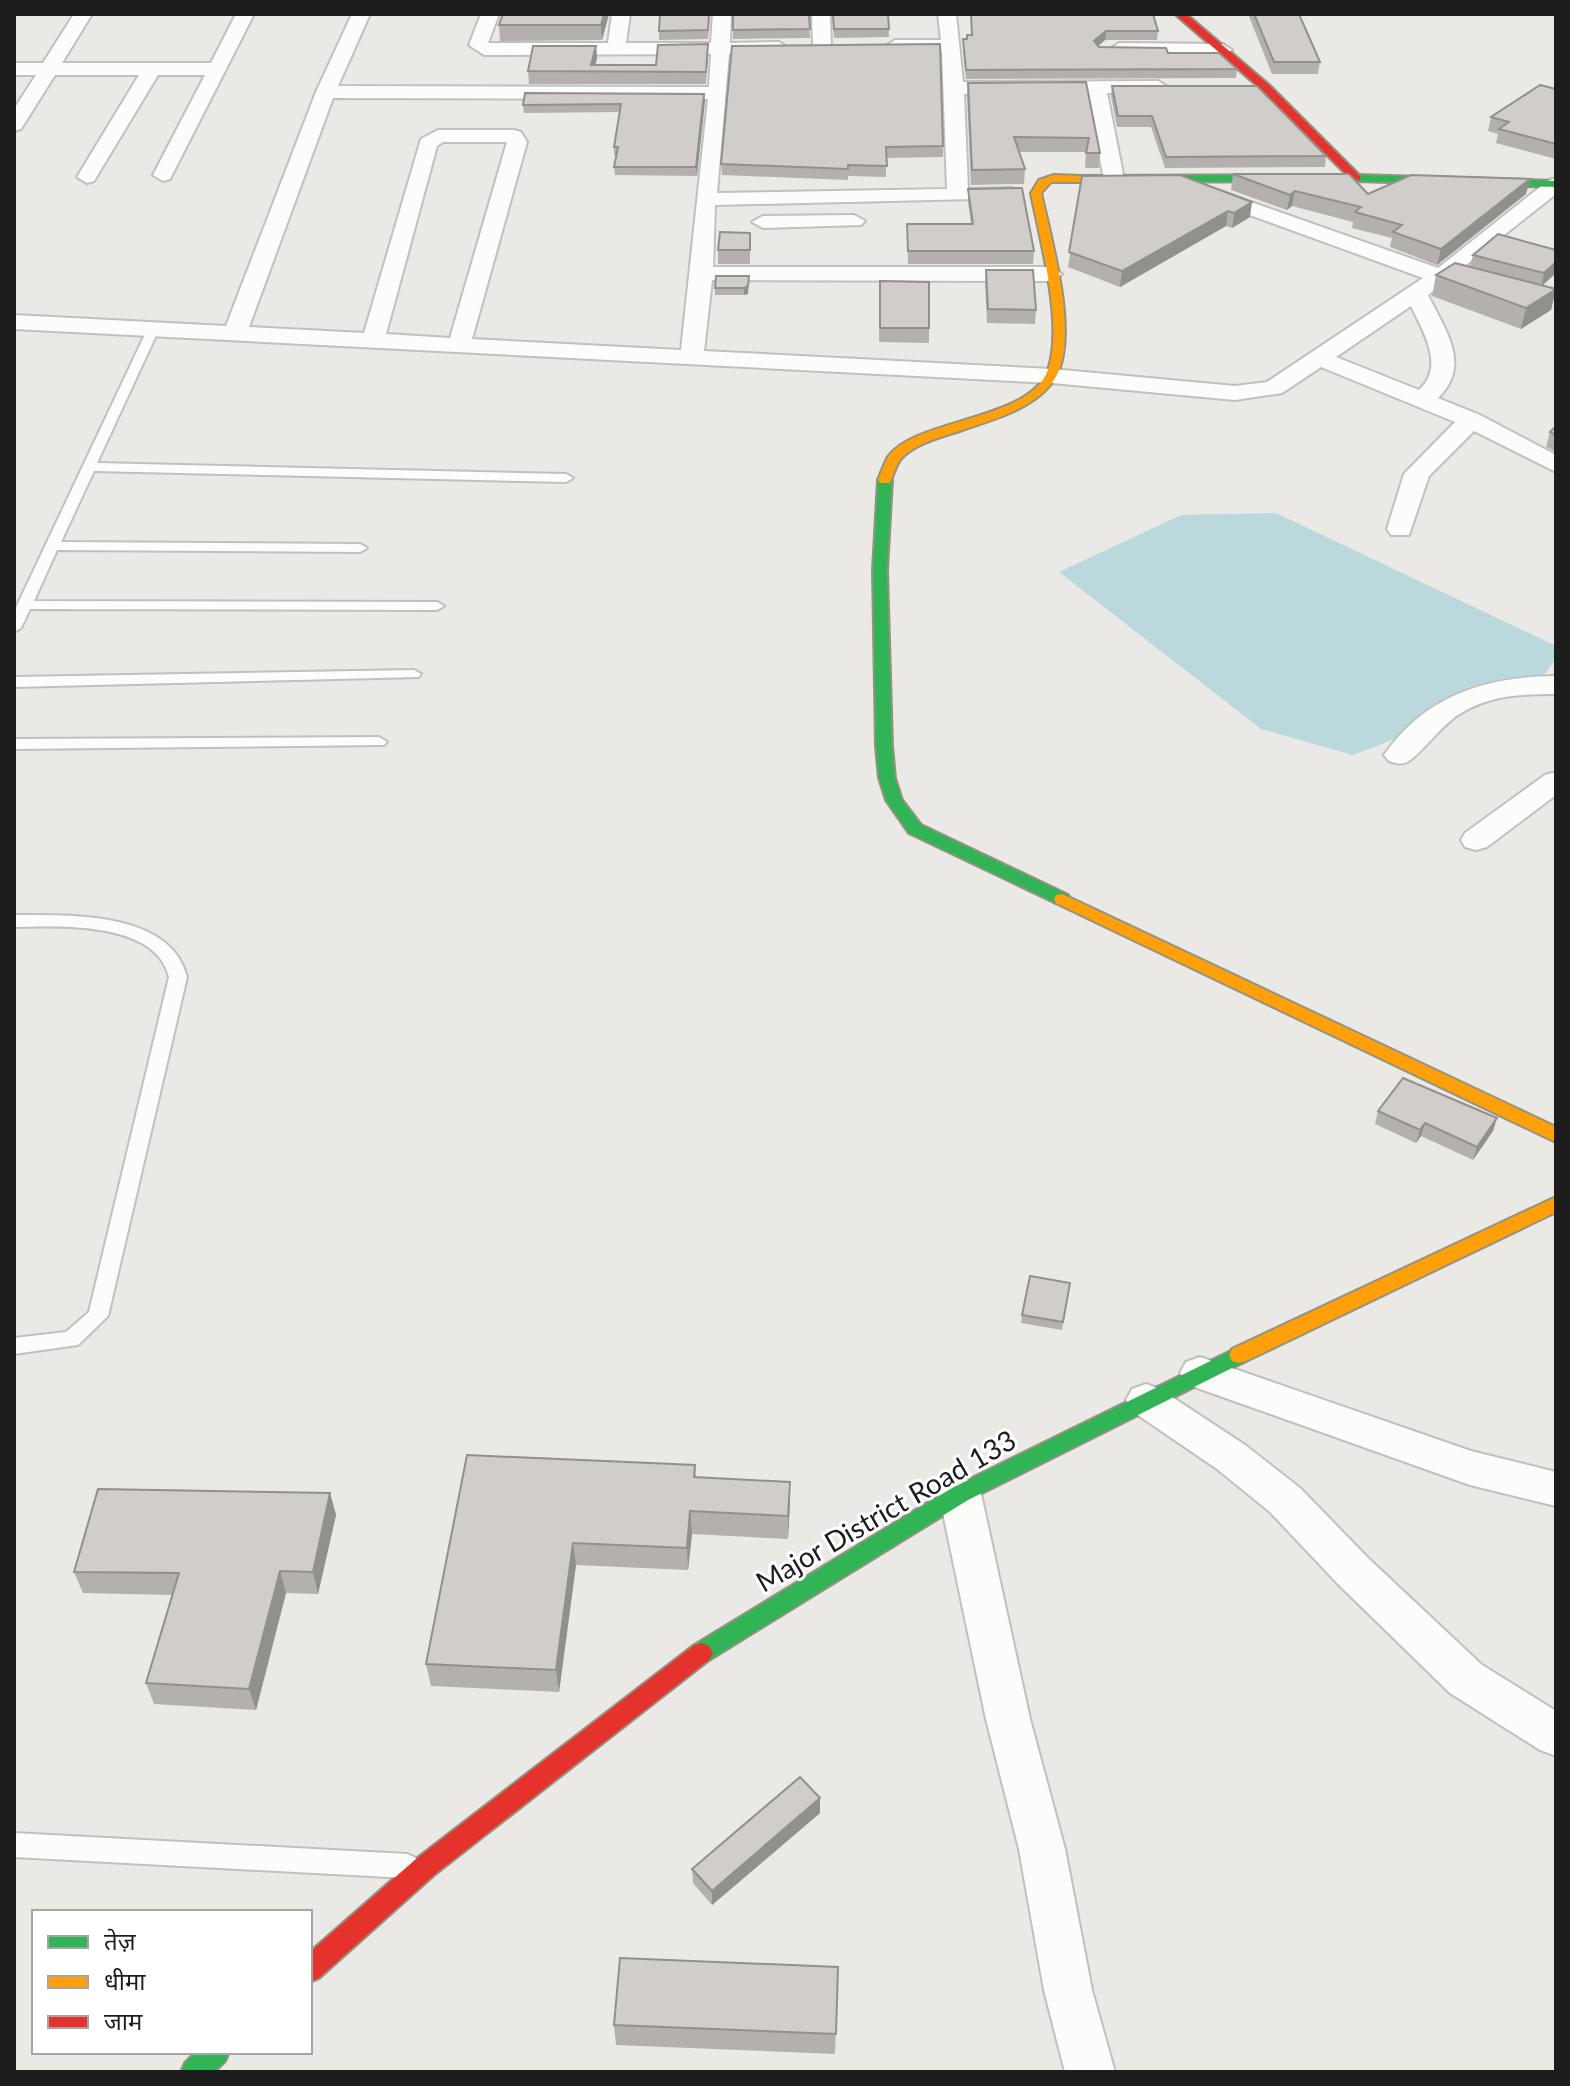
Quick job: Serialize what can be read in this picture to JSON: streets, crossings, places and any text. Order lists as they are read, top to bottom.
{
  "streets": {
    "street": ["Major District Road 133"]
  },
  "legend": ["तेज़", "धीमा", "जाम"]
}
